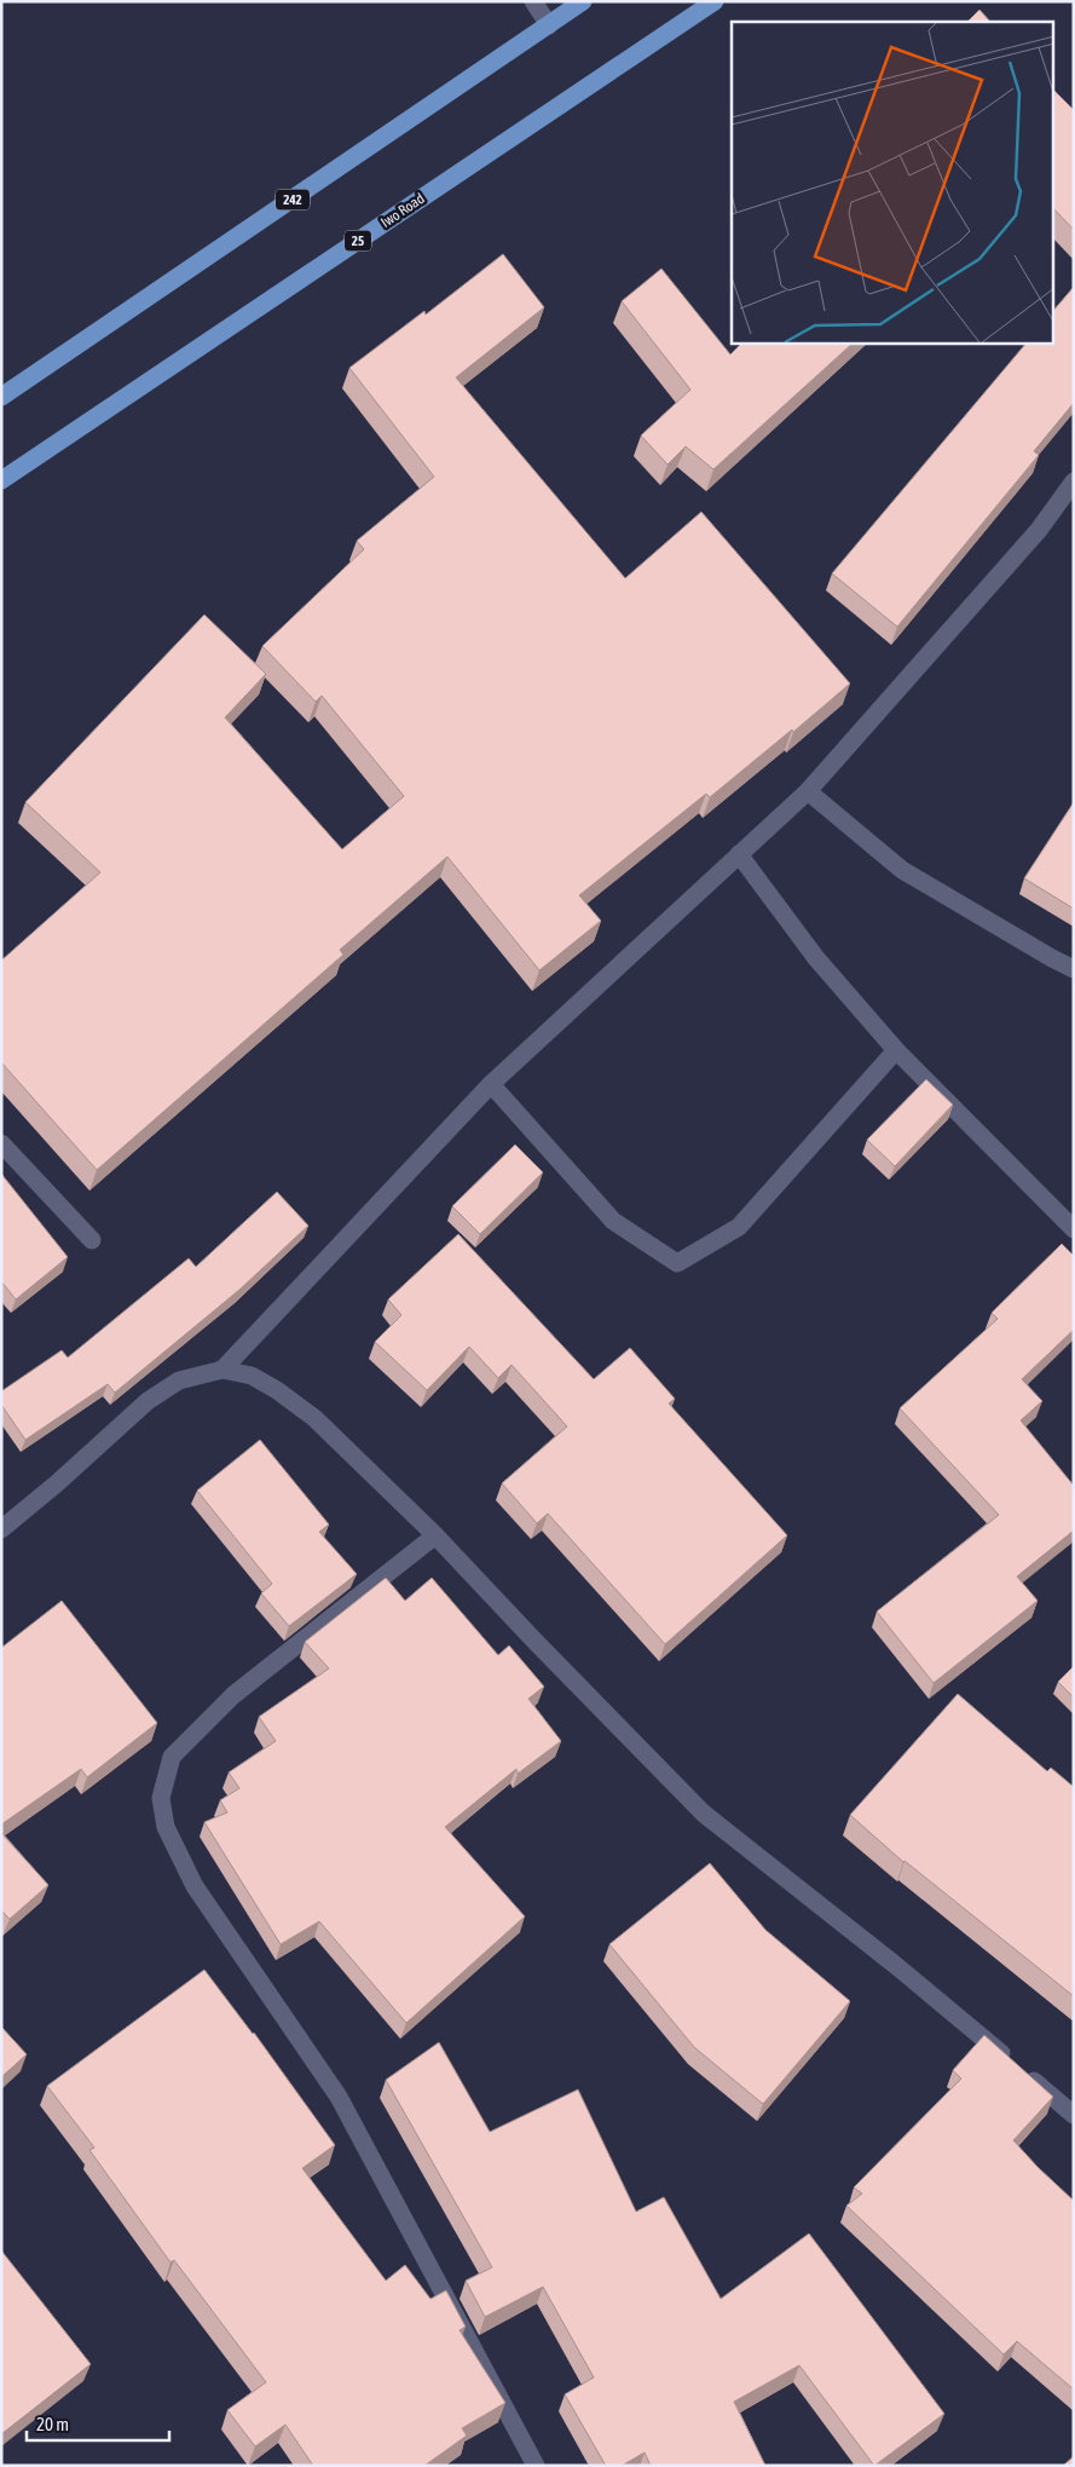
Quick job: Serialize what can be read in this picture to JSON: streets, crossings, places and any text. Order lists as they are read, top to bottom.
{
  "streets": {
    "main road": ["242", "Iwo Road", "25"]
  },
  "scale_bar": "20 m"
}
